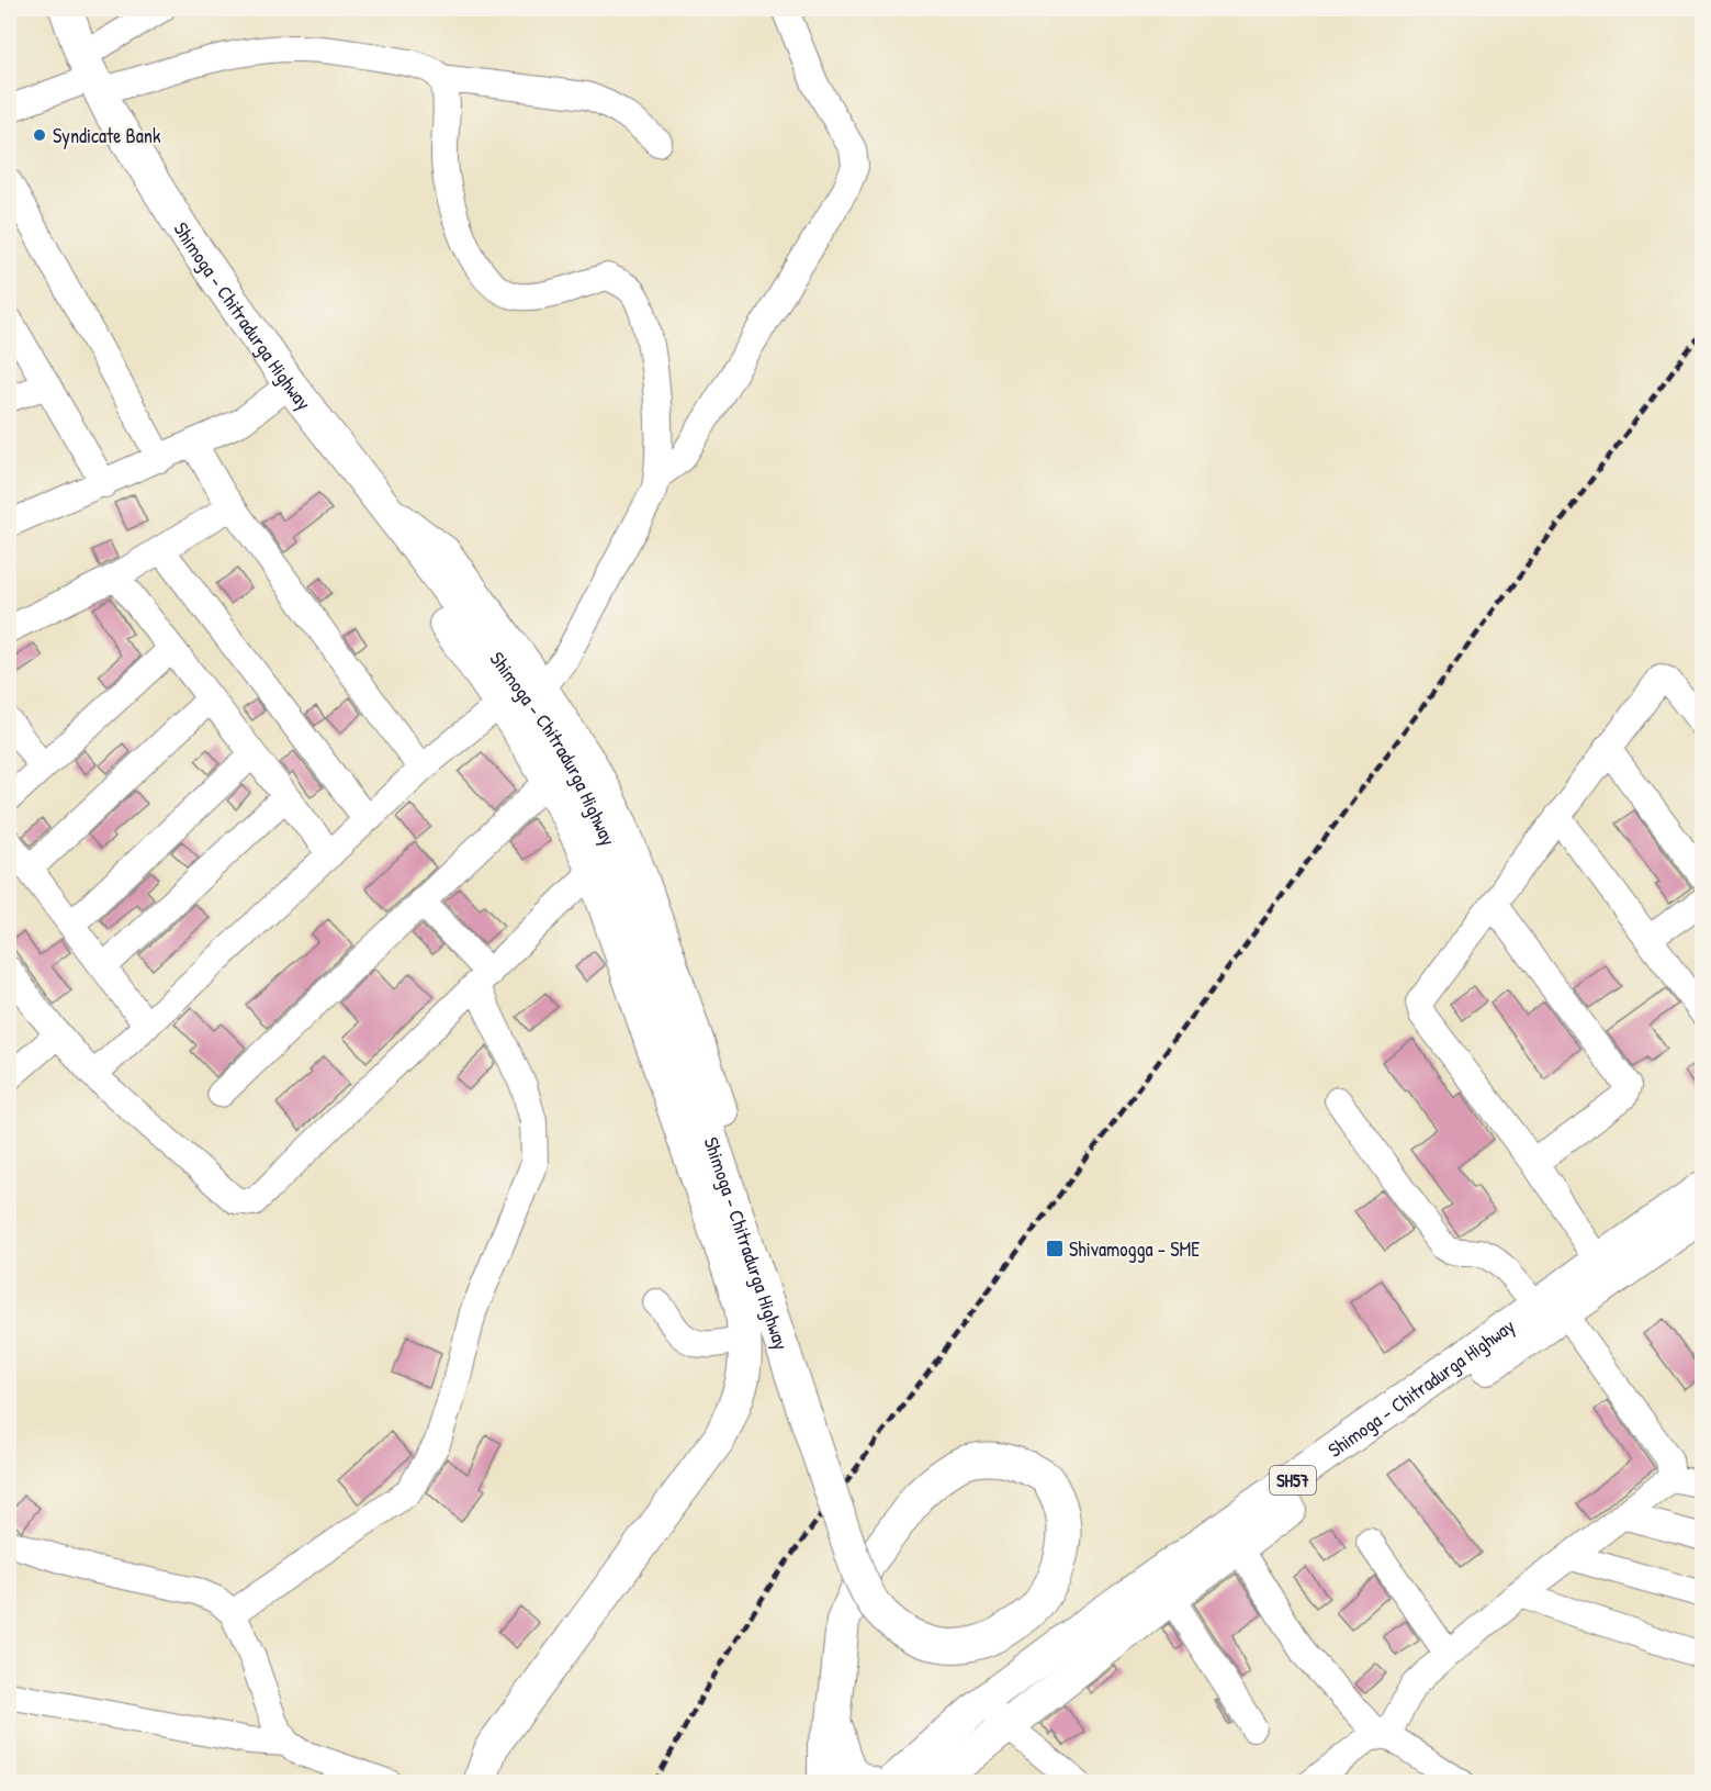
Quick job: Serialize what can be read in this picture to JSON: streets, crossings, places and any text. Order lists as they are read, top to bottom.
{
  "streets": {
    "main road": ["Shimoga - Chitradurga Highway", "SH57"]
  },
  "places": {
    "other": ["Syndicate Bank"],
    "transit": ["Shivamogga - SME"]
  }
}
